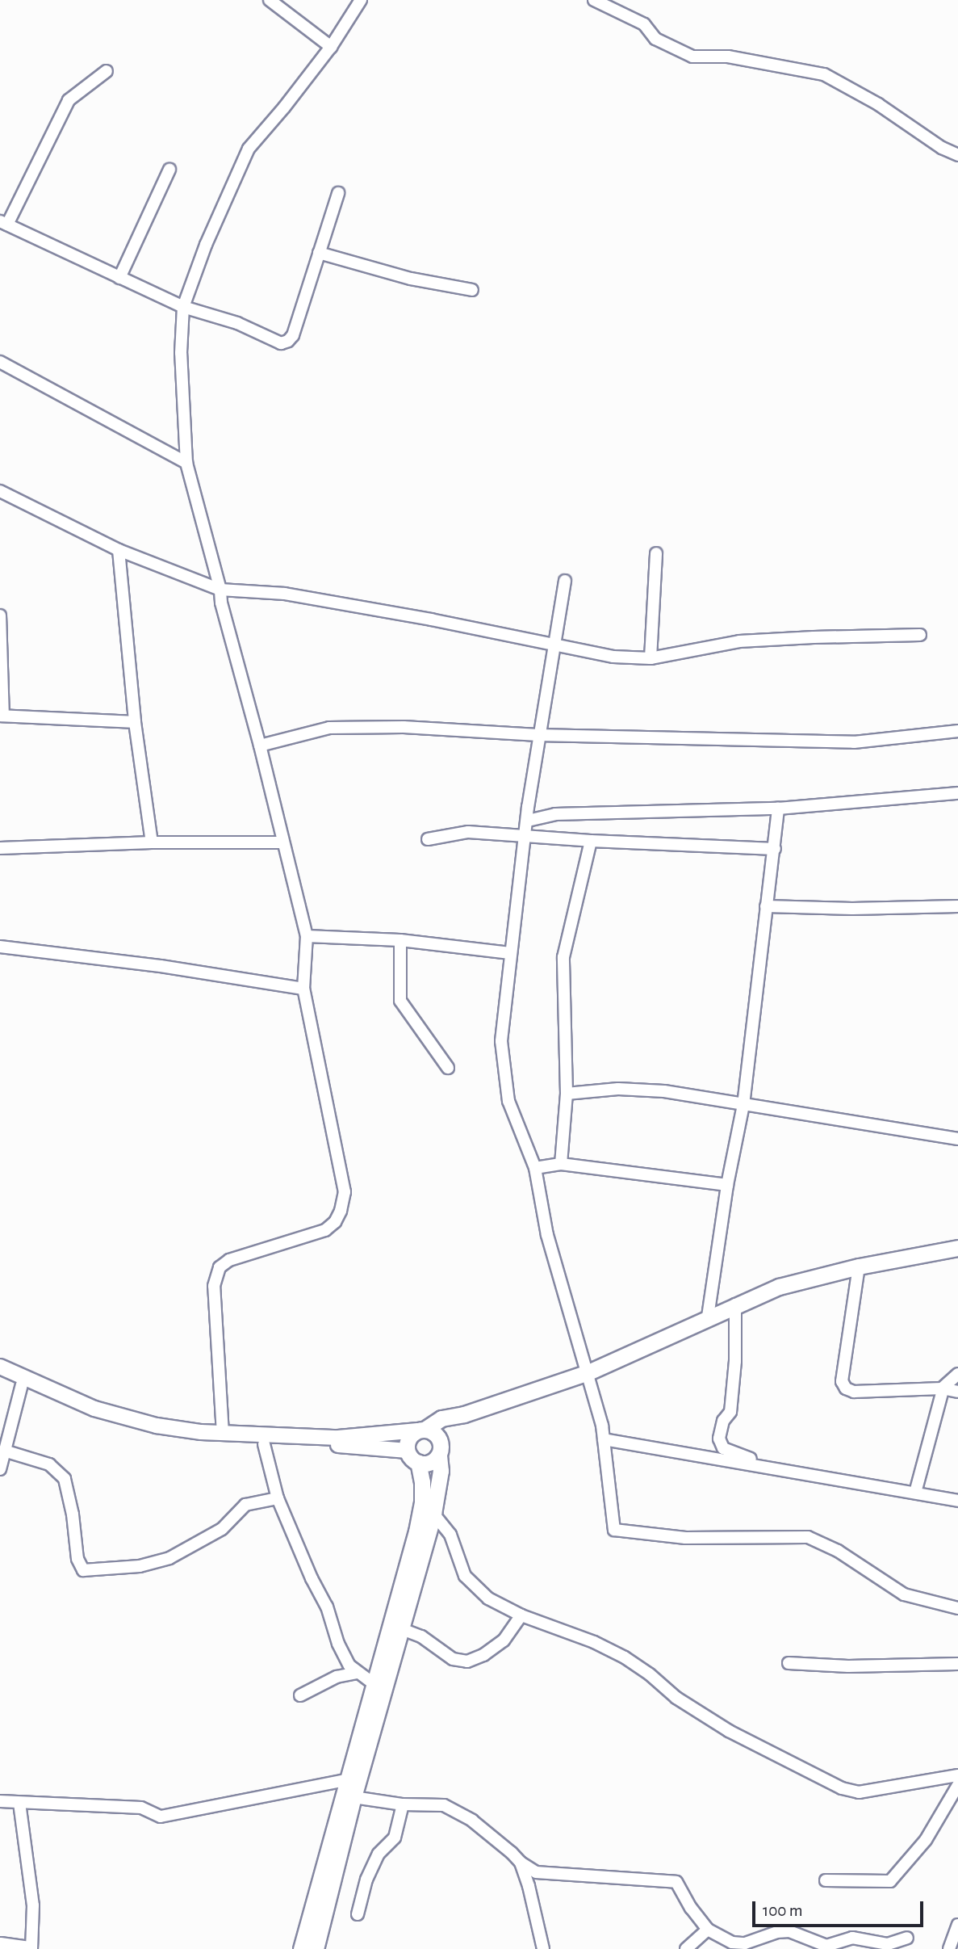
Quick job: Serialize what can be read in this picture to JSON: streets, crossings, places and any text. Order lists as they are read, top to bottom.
{
  "scale_bar": "100 m"
}
